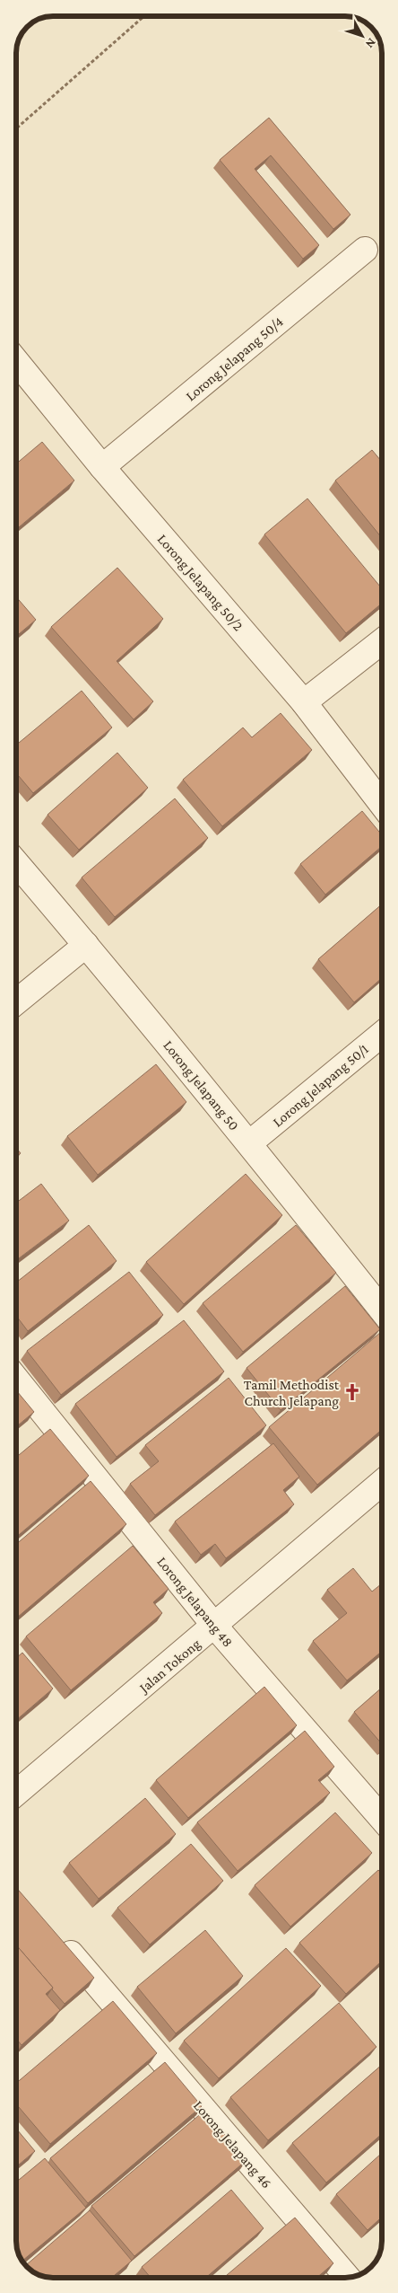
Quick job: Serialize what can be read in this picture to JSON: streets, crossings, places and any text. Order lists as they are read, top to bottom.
{
  "streets": {
    "street": [
      "Lorong Jelapang 50/4",
      "Lorong Jelapang 50/2",
      "Lorong Jelapang 50",
      "Lorong Jelapang 50/1",
      "Lorong Jelapang 48",
      "Jalan Tokong",
      "Lorong Jelapang 46"
    ]
  },
  "crossings": [
    ["Lorong Jelapang 50/4", "Lorong Jelapang 50/2"],
    ["Lorong Jelapang 50", "Lorong Jelapang 50/1"],
    ["Lorong Jelapang 48", "Jalan Tokong"]
  ],
  "places": {
    "church": ["Tamil Methodist Church Jelapang"]
  },
  "north": "bottom right"
}
